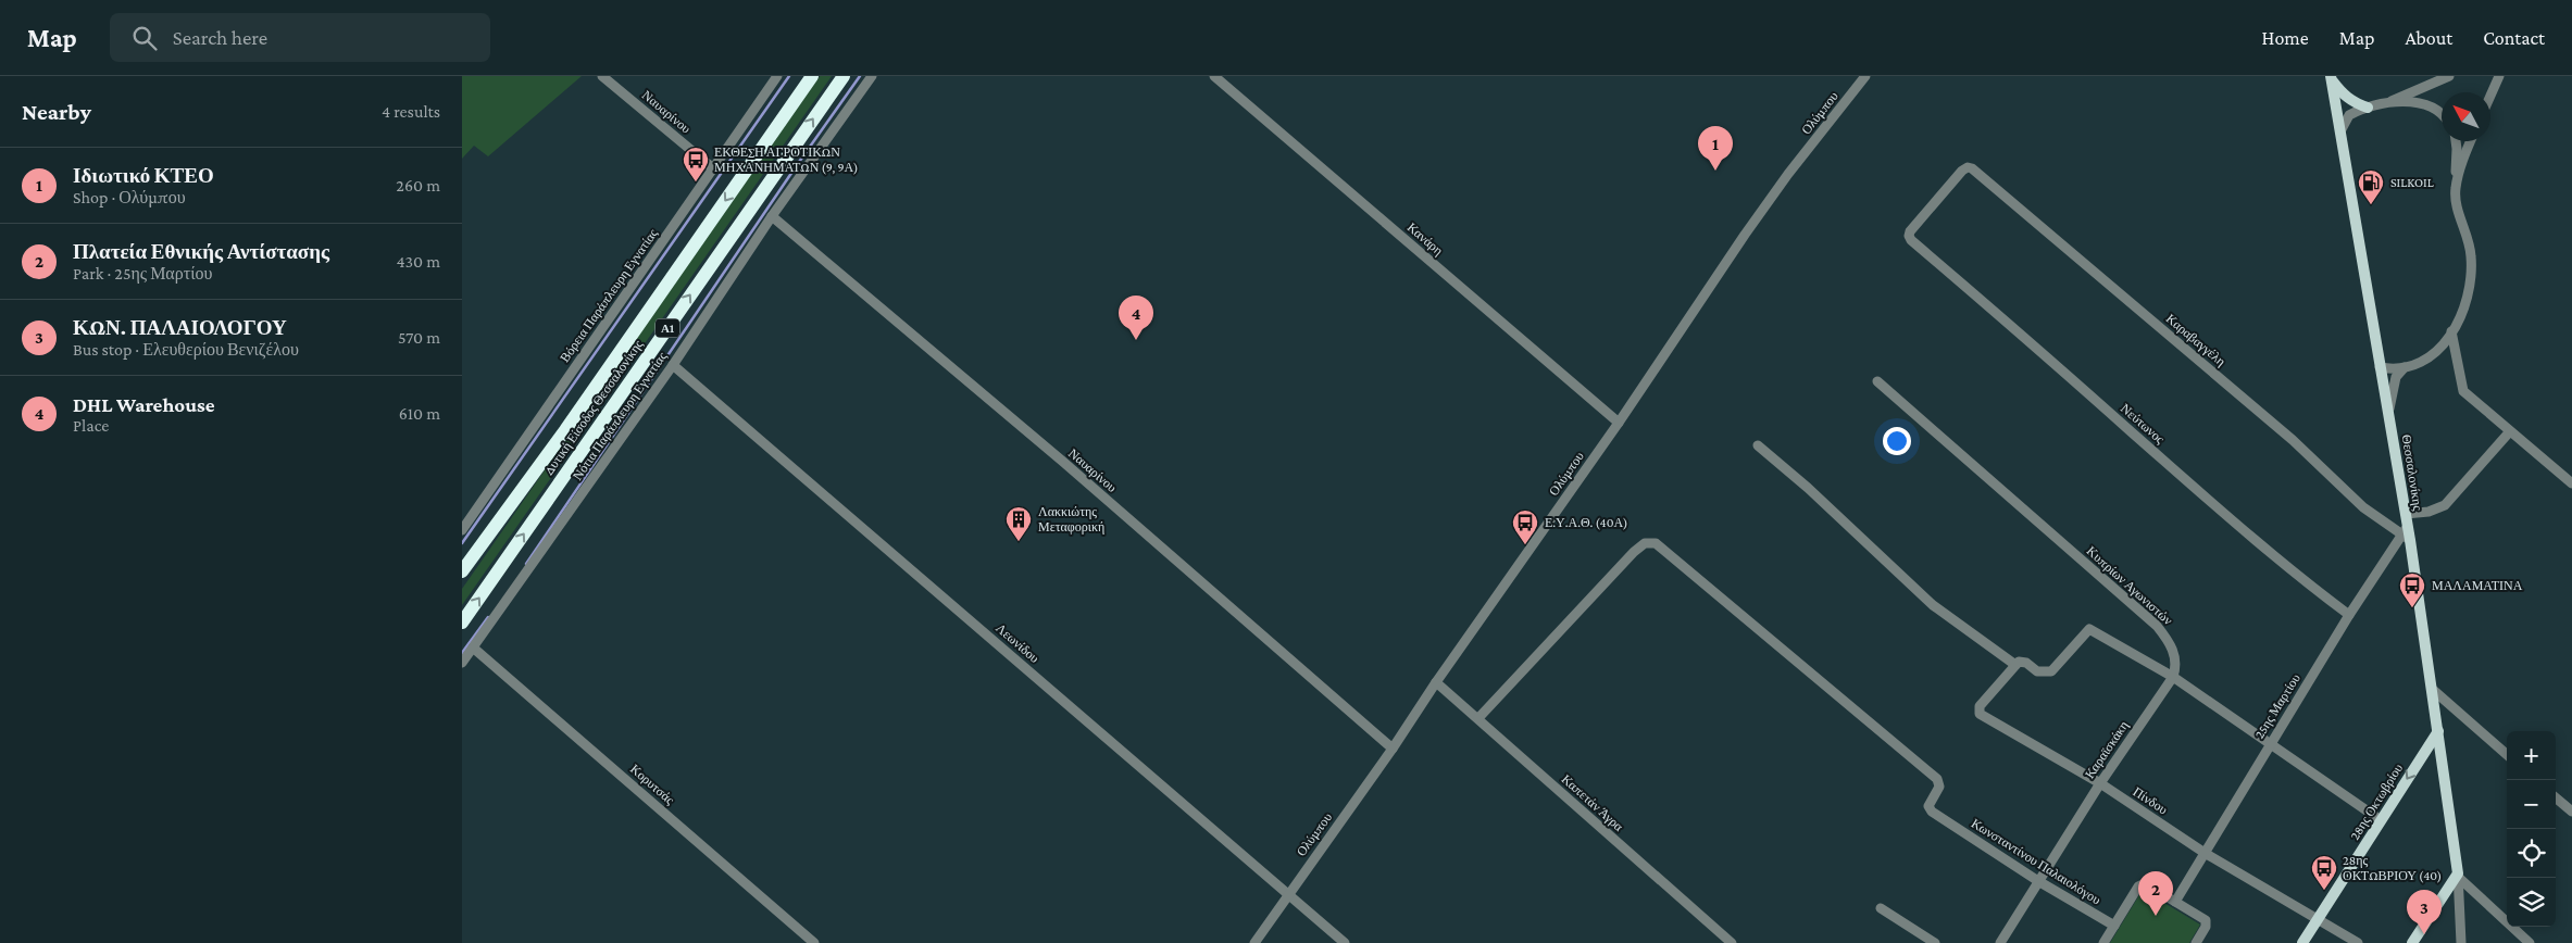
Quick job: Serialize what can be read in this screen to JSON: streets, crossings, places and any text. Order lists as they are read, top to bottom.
{
  "streets": {
    "highway": ["Α1", "Δυτική Είσοδος Θεσσαλονίκης"],
    "main road": ["Θεσσαλονίκης", "28ης Οκτωβρίου"],
    "street": [
      "Ναυαρίνου",
      "Ολύμπου",
      "Κανάρη",
      "Βόρεια Παράπλευρη Εγνατίας",
      "Καραβαγγέλη",
      "Νότια Παράπλευρη Εγνατίας",
      "Νεύτωνος",
      "Κυπρίων Αγωνιστών",
      "Λεωνίδου",
      "25ης Μαρτίου",
      "Καραϊσκάκη",
      "Κορυτσάς",
      "Πίνδου",
      "Καπετάν Άγρα",
      "Κωνσταντίνου Παλαιολόγου"
    ]
  },
  "crossings": [
    ["Ναυαρίνου", "Ολύμπου"],
    ["Ναυαρίνου", "Βόρεια Παράπλευρη Εγνατίας"],
    ["Ναυαρίνου", "Νότια Παράπλευρη Εγνατίας"],
    ["Ολύμπου", "Κανάρη"],
    ["Ολύμπου", "Λεωνίδου"],
    ["Ολύμπου", "Καπετάν Άγρα"],
    ["Καραβαγγέλη", "Νεύτωνος"],
    ["Καραβαγγέλη", "Θεσσαλονίκης"],
    ["Καραβαγγέλη", "25ης Μαρτίου"],
    ["Νότια Παράπλευρη Εγνατίας", "Λεωνίδου"],
    ["Νότια Παράπλευρη Εγνατίας", "Κορυτσάς"],
    ["Νεύτωνος", "25ης Μαρτίου"],
    ["Θεσσαλονίκης", "25ης Μαρτίου"],
    ["Θεσσαλονίκης", "28ης Οκτωβρίου"],
    ["Κυπρίων Αγωνιστών", "Καραϊσκάκη"],
    ["25ης Μαρτίου", "Πίνδου"],
    ["Καραϊσκάκη", "Πίνδου"],
    ["Καραϊσκάκη", "Κωνσταντίνου Παλαιολόγου"],
    ["Πίνδου", "28ης Οκτωβρίου"],
    ["Καπετάν Άγρα", "Κωνσταντίνου Παλαιολόγου"]
  ],
  "one_way": ["28ης Οκτωβρίου"],
  "places": {
    "bus stop": [
      "ΕΚΘΕΣΗ ΑΓΡΟΤΙΚΩΝ ΜΗΧΑΝΗΜΑΤΩΝ (9, 9Α)",
      "Ε.Υ.Α.Θ. (40Α)",
      "ΜΑΛΑΜΑΤΙΝΑ",
      "28ης ΟΚΤΩΒΡΙΟΥ (40)"
    ],
    "fuel station": ["SILKOIL"],
    "building": ["Λακκιώτης Μεταφορική"]
  },
  "north": "top left",
  "page": {
    "header": "Map",
    "search": "Search here",
    "nav": [
      "Home",
      "Map",
      "About",
      "Contact"
    ],
    "heading": ["Nearby", "4 results"],
    "pins": [
      "1",
      "4",
      "2",
      "3"
    ],
    "list": [
      {
        "mark": "1",
        "name": "Ιδιωτικό ΚΤΕΟ",
        "note": "Shop · Ολύμπου",
        "value": "260 m"
      },
      {
        "mark": "2",
        "name": "Πλατεία Εθνικής Αντίστασης",
        "note": "Park · 25ης Μαρτίου",
        "value": "430 m"
      },
      {
        "mark": "3",
        "name": "ΚΩΝ. ΠΑΛΑΙΟΛΟΓΟΥ",
        "note": "Bus stop · Ελευθερίου Βενιζέλου",
        "value": "570 m"
      },
      {
        "mark": "4",
        "name": "DHL Warehouse",
        "note": "Place",
        "value": "610 m"
      }
    ],
    "map_buttons": ["+", "−"]
  }
}
